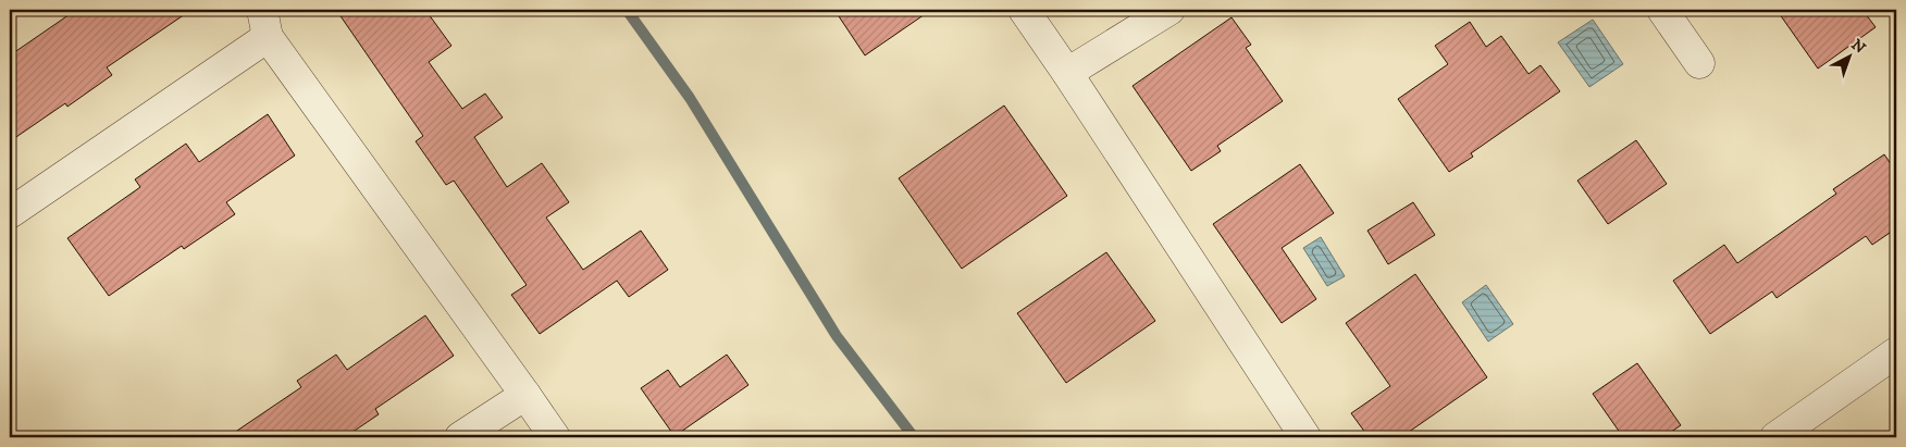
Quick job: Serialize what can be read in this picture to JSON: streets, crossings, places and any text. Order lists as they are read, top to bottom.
{
  "north": "top right"
}
